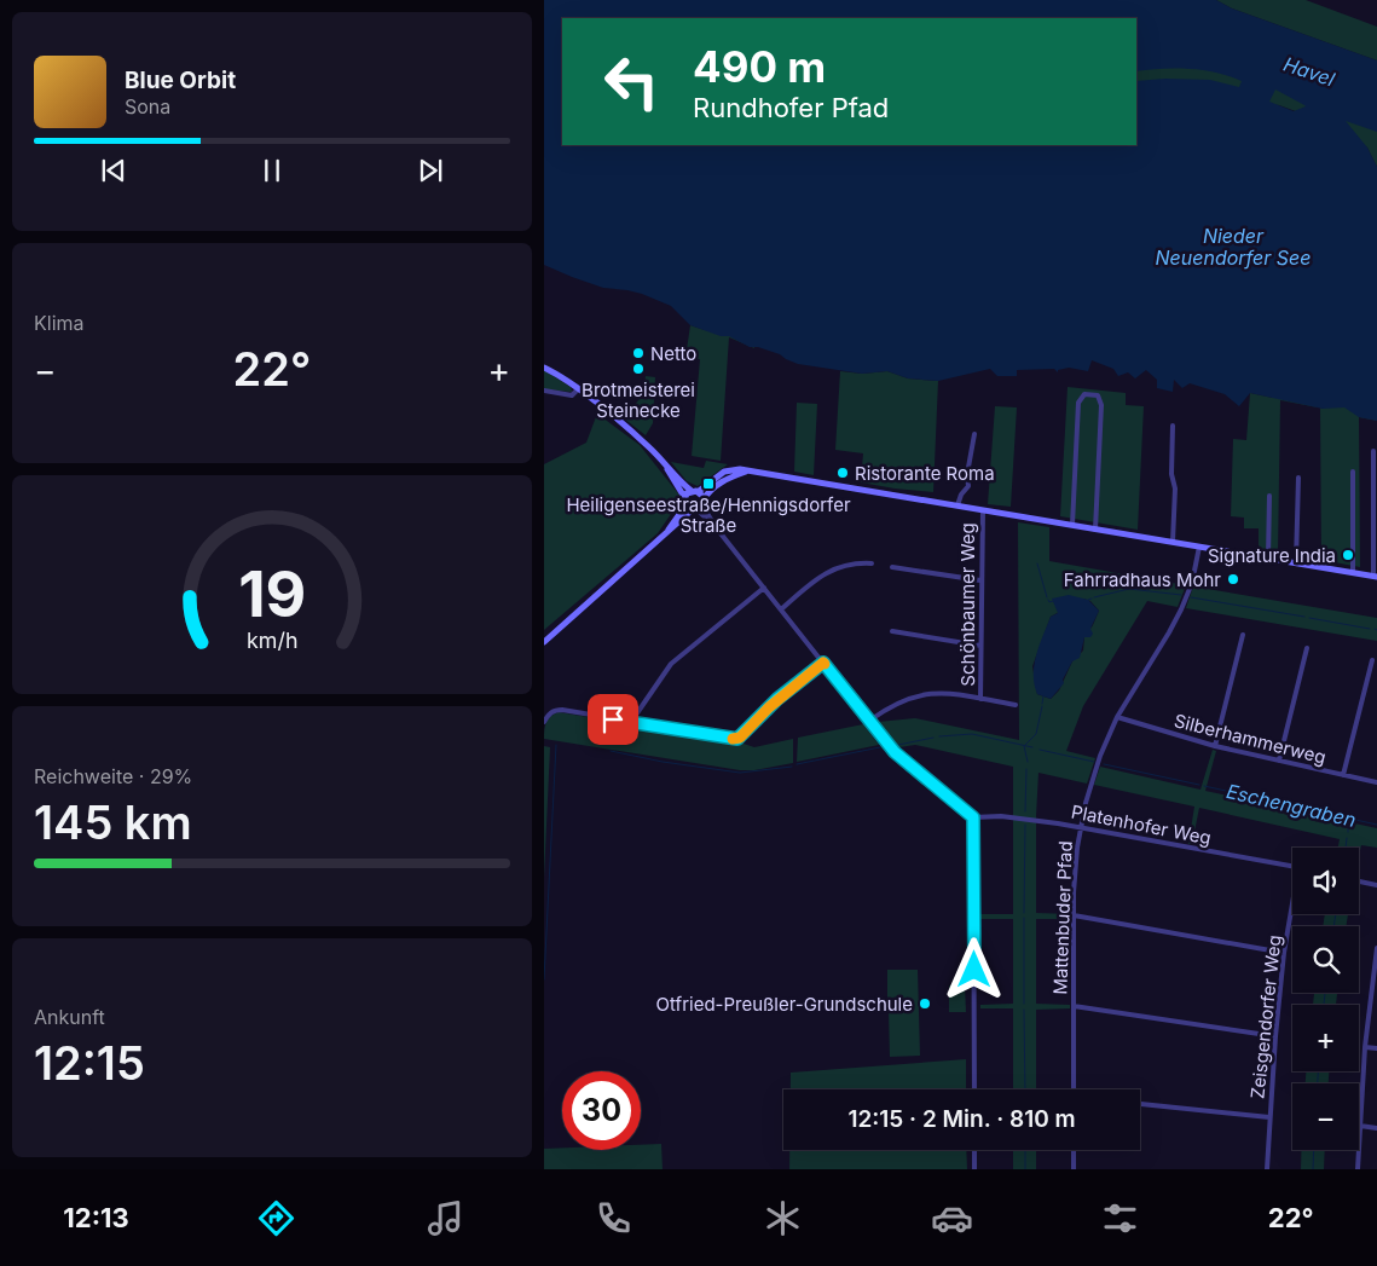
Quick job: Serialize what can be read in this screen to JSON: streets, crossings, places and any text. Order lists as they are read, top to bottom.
{
  "streets": {
    "street": [
      "Schönbaumer Weg",
      "Silberhammerweg",
      "Platenhofer Weg",
      "Mattenbuder Pfad",
      "Zeisgendorfer Weg"
    ]
  },
  "crossings": [
    ["Silberhammerweg", "Mattenbuder Pfad"],
    ["Platenhofer Weg", "Mattenbuder Pfad"]
  ],
  "water": ["Havel", "Nieder Neuendorfer See", "Eschengraben"],
  "places": {
    "other": [
      "Netto",
      "Brotmeisterei Steinecke",
      "Ristorante Roma",
      "Signature India",
      "Fahrradhaus Mohr",
      "Otfried-Preußler-Grundschule"
    ],
    "transit": ["Heiligenseestraße/Hennigsdorfer Straße"]
  },
  "page": {
    "turn": ["490 m", "Rundhofer Pfad"],
    "song": ["Blue Orbit", "Sona"],
    "tile": [
      "Klima",
      ["Reichweite · 29%", "145 km"],
      ["Ankunft", "12:15"]
    ],
    "heat": ["−", "22°", "+"],
    "map_buttons": ["+", "−"],
    "limit": "30",
    "trip": "12:15 · 2 Min. · 810 m",
    "tabs": ["12:13", "22°"],
    "gauge": ["19", "km/h"]
  }
}
